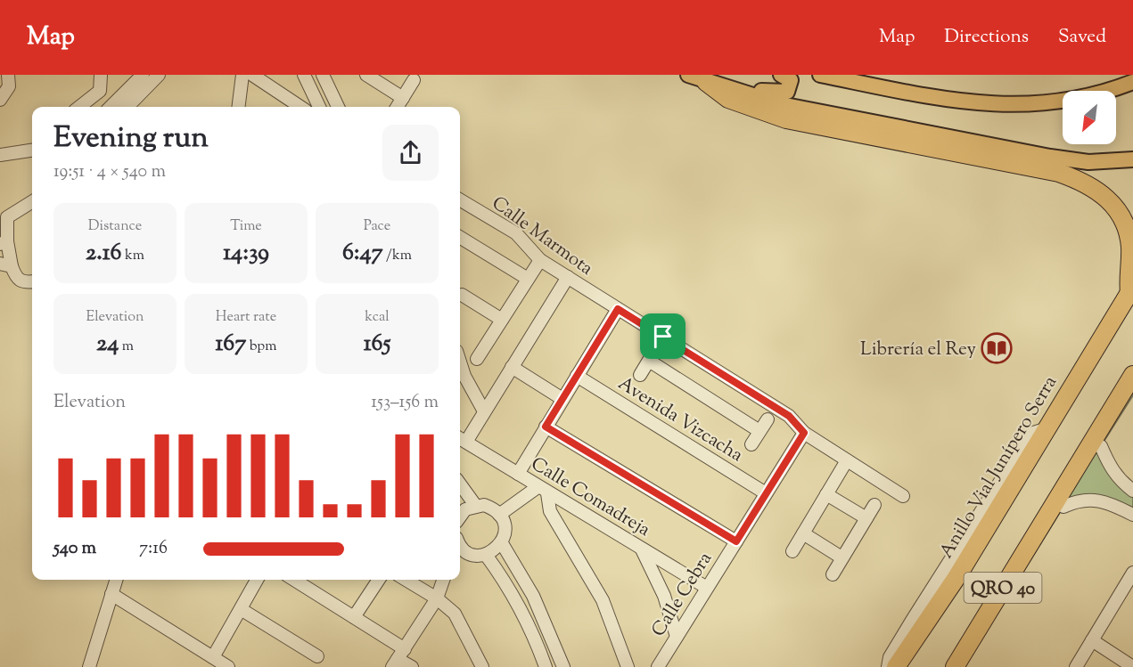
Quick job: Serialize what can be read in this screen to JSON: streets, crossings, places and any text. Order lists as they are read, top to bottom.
{
  "streets": {
    "highway": ["Anillo Vial Junípero Serra", "QRO 40"],
    "street": [
      "Calle Marmota",
      "Avenida Vizcacha",
      "Calle Comadreja",
      "Calle Cebra"
    ]
  },
  "crossings": [
    ["Calle Marmota", "Calle Cebra"],
    ["Avenida Vizcacha", "Calle Cebra"],
    ["Calle Comadreja", "Calle Cebra"]
  ],
  "places": {
    "library": ["Librería el Rey"]
  },
  "north": "bottom left",
  "page": {
    "header": "Map",
    "nav": ["Map", "Directions", "Saved"],
    "heading": ["Evening run", "19:51 · 4 × 540 m"],
    "stats": [
      ["Distance", "2.16 km"],
      ["Time", "14:39"],
      ["Pace", "6:47 /km"],
      ["Elevation", "24 m"],
      ["Heart rate", "167 bpm"],
      ["kcal", "165"]
    ],
    "chart": ["Elevation", "153–156 m"],
    "list": [
      {
        "name": "540 m",
        "note": "7:16"
      }
    ]
  }
}
